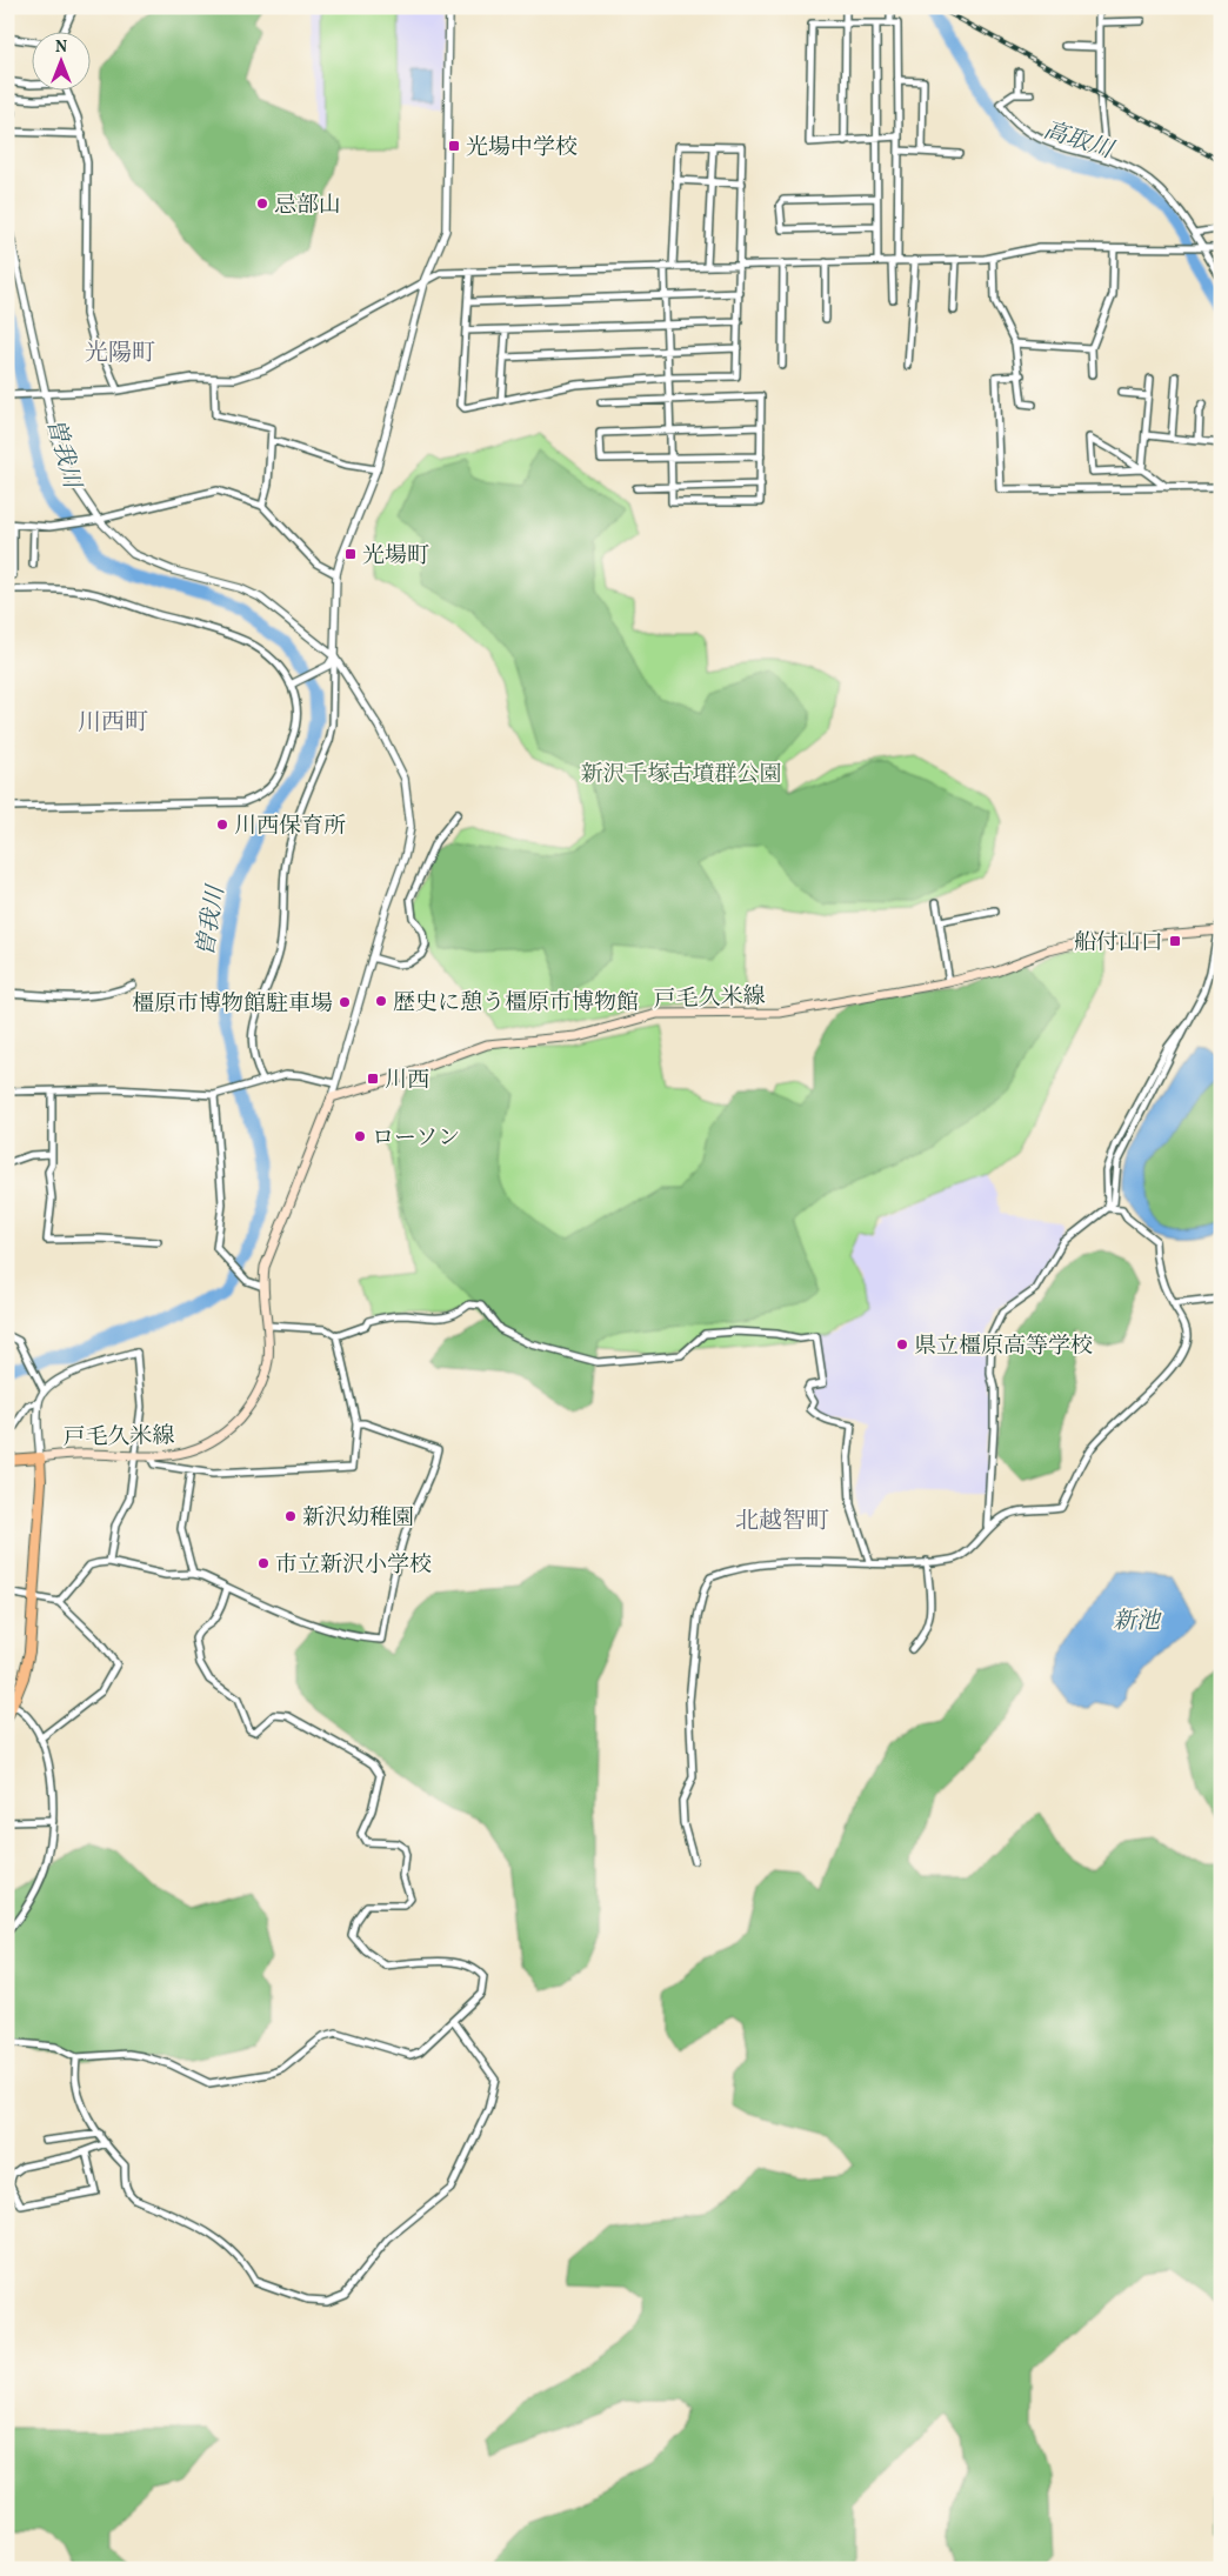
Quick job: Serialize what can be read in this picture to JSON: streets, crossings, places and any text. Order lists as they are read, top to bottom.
{
  "streets": {
    "main road": ["戸毛久米線"]
  },
  "districts": ["光陽町", "川西町", "北越智町"],
  "water": ["高取川", "曽我川", "新池"],
  "parks": ["新沢千塚古墳群公園"],
  "places": {
    "transit": [
      "光場中学校",
      "光場町",
      "船付山口",
      "川西"
    ],
    "other": [
      "忌部山",
      "川西保育所",
      "歴史に憩う橿原市博物館",
      "橿原市博物館駐車場",
      "ローソン",
      "県立橿原高等学校",
      "新沢幼稚園",
      "市立新沢小学校"
    ]
  },
  "north": "top"
}
